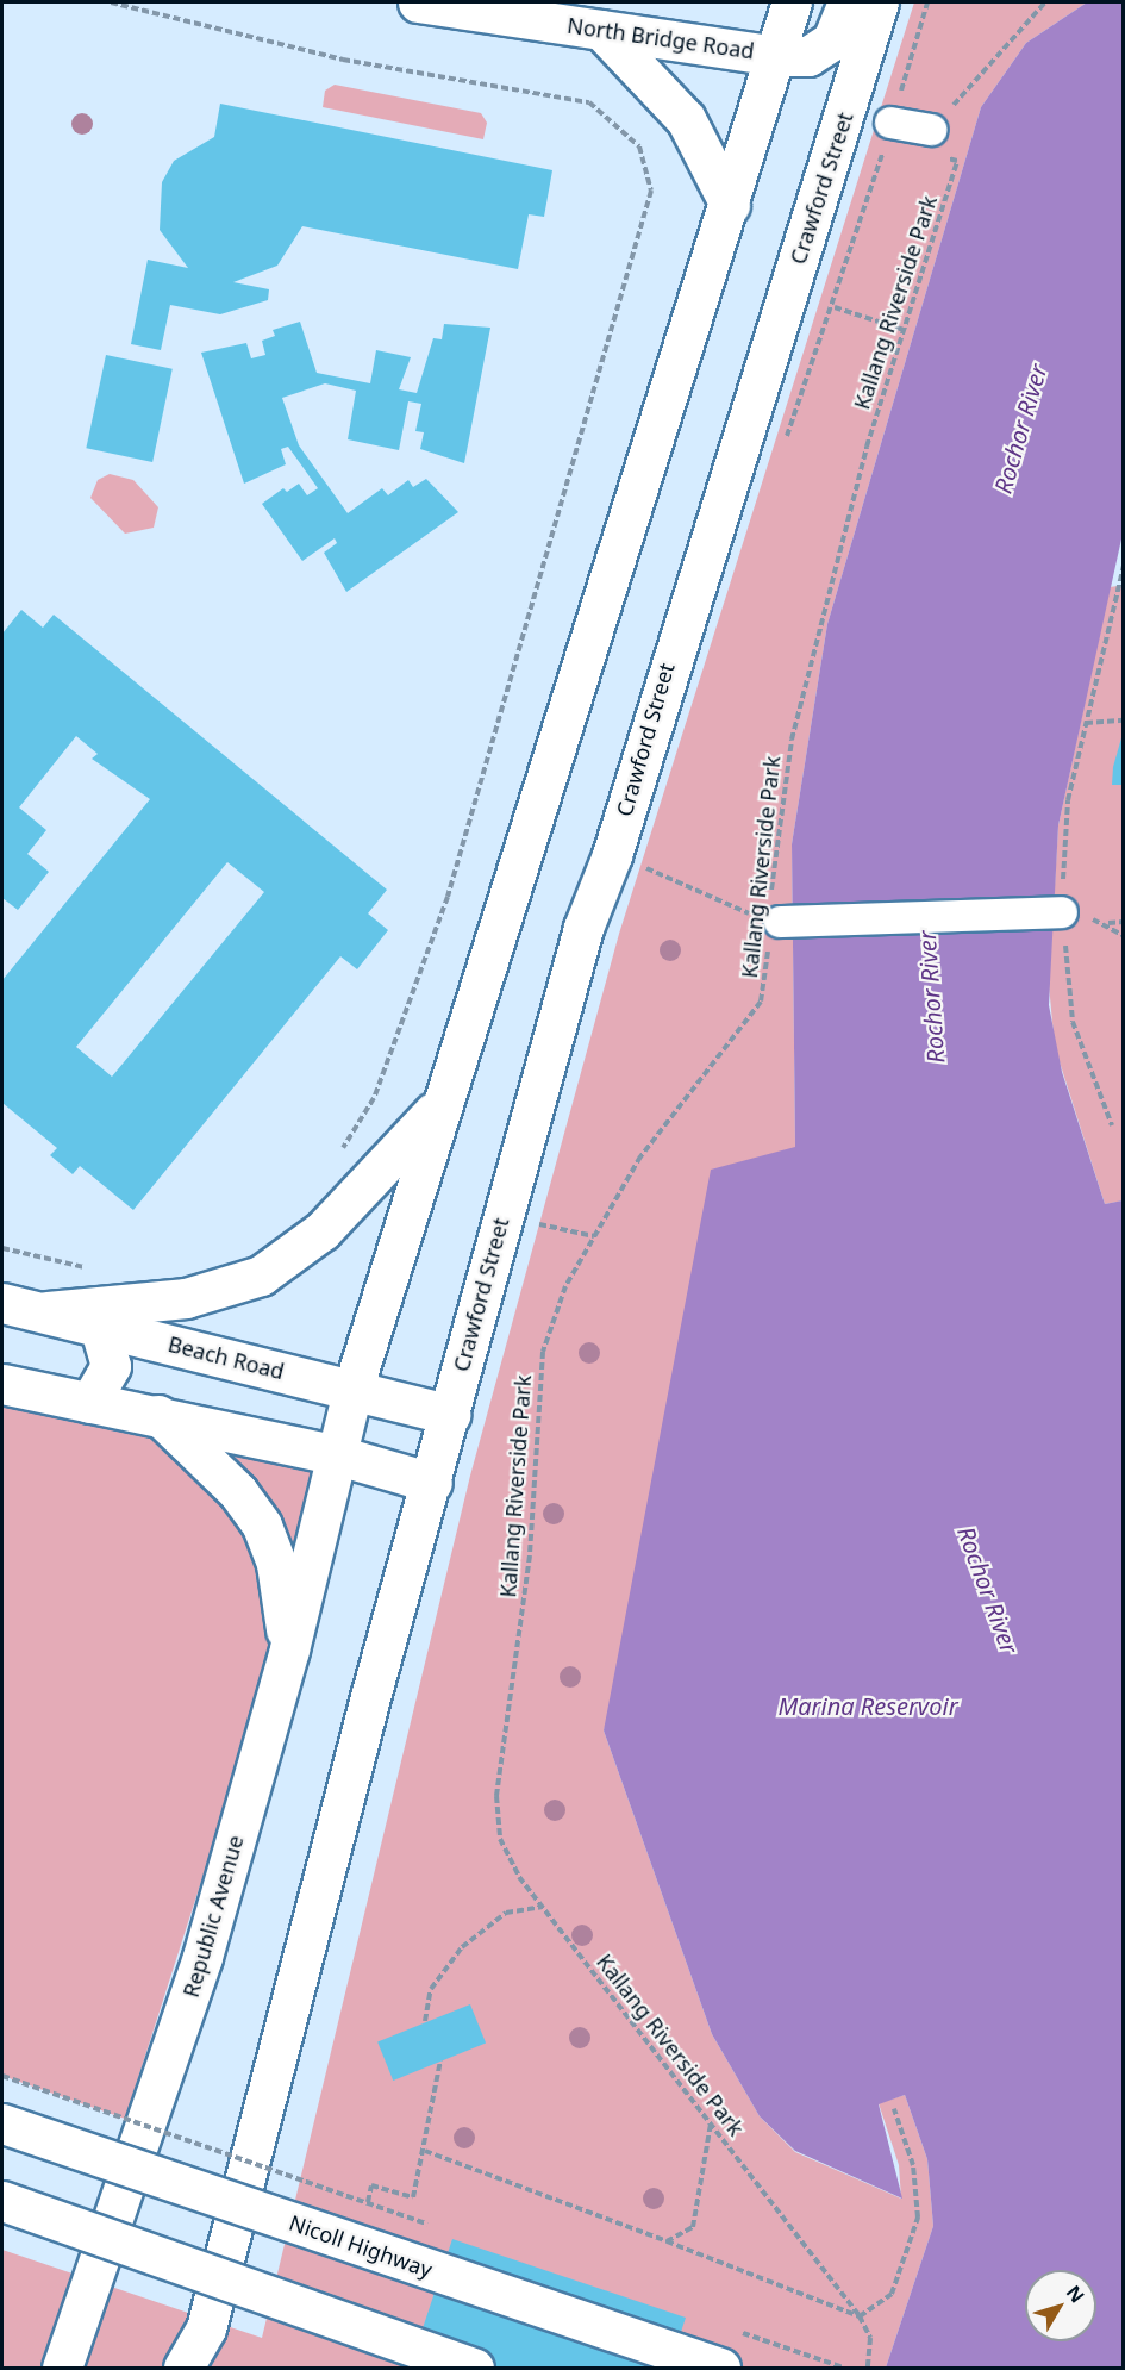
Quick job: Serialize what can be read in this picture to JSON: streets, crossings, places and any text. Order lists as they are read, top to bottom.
{
  "streets": {
    "main road": [
      "North Bridge Road",
      "Crawford Street",
      "Beach Road",
      "Republic Avenue",
      "Nicoll Highway"
    ],
    "path": ["Kallang Riverside Park"]
  },
  "crossings": [
    ["Crawford Street", "Beach Road"]
  ],
  "water": ["Rochor River", "Marina Reservoir"],
  "north": "top right"
}
